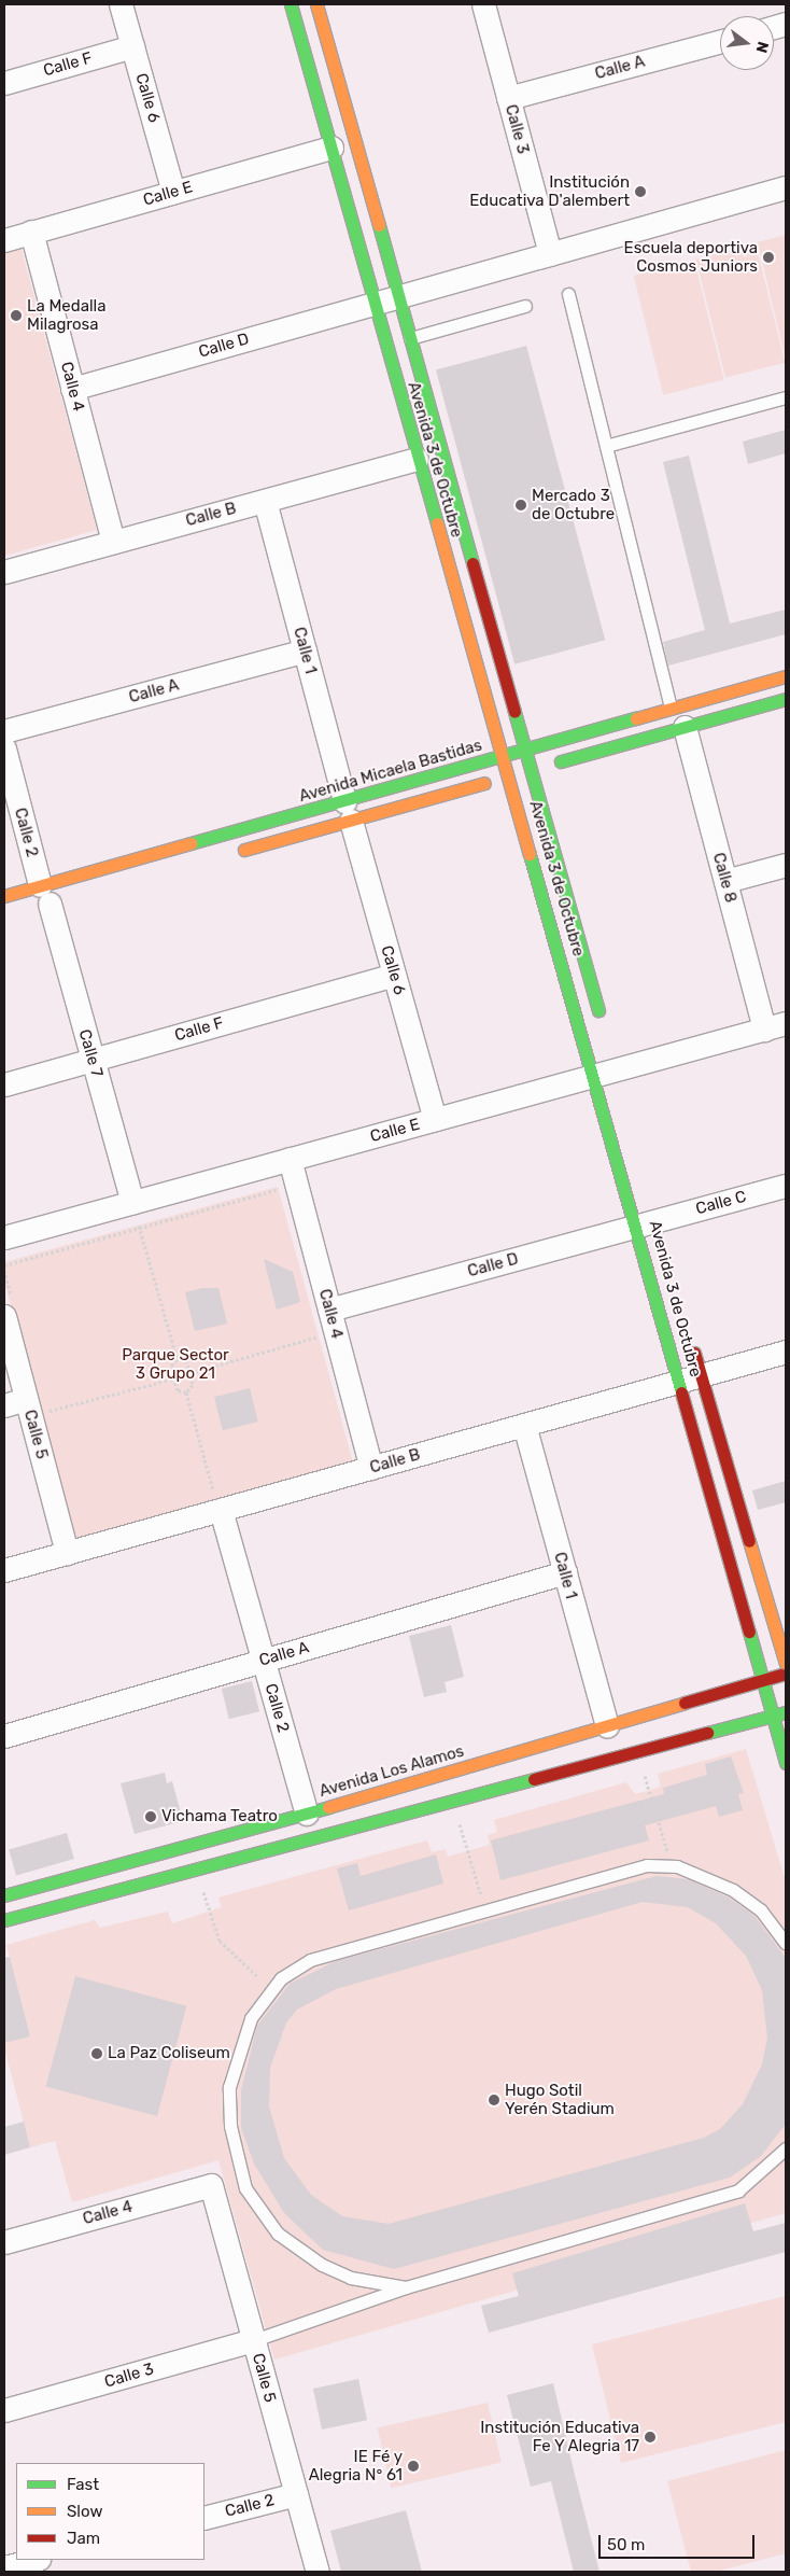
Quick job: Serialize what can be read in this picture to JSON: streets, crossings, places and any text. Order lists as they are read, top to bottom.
{
  "streets": {
    "street": [
      "Calle F",
      "Calle A",
      "Calle 6",
      "Calle 3",
      "Calle E",
      "Calle D",
      "Calle 4",
      "Avenida 3 de Octubre",
      "Calle B",
      "Calle 1",
      "Avenida Micaela Bastidas",
      "Calle 2",
      "Calle 8",
      "Calle 7",
      "Calle C",
      "Calle 5",
      "Avenida Los Alamos"
    ]
  },
  "crossings": [
    ["Calle F", "Calle 6"],
    ["Calle F", "Calle 7"],
    ["Calle A", "Calle 3"],
    ["Calle A", "Calle 1"],
    ["Calle A", "Calle 2"],
    ["Calle 6", "Calle E"],
    ["Calle 6", "Calle 1"],
    ["Calle 6", "Avenida Micaela Bastidas"],
    ["Calle 3", "Calle D"],
    ["Calle 3", "Calle 5"],
    ["Calle E", "Calle 4"],
    ["Calle E", "Avenida 3 de Octubre"],
    ["Calle E", "Calle 8"],
    ["Calle E", "Calle 7"],
    ["Calle D", "Calle 4"],
    ["Calle D", "Avenida 3 de Octubre"],
    ["Calle D", "Calle C"],
    ["Calle 4", "Calle B"],
    ["Calle 4", "Calle 5"],
    ["Avenida 3 de Octubre", "Calle B"],
    ["Avenida 3 de Octubre", "Avenida Micaela Bastidas"],
    ["Avenida 3 de Octubre", "Calle C"],
    ["Avenida 3 de Octubre", "Avenida Los Alamos"],
    ["Calle B", "Calle 1"],
    ["Calle B", "Calle 2"],
    ["Calle B", "Calle 5"],
    ["Calle 1", "Avenida Micaela Bastidas"],
    ["Calle 1", "Avenida Los Alamos"],
    ["Avenida Micaela Bastidas", "Calle 2"],
    ["Avenida Micaela Bastidas", "Calle 8"],
    ["Avenida Micaela Bastidas", "Calle 7"],
    ["Calle 2", "Calle 7"],
    ["Calle 2", "Calle 5"],
    ["Calle 2", "Avenida Los Alamos"]
  ],
  "parks": ["Parque Sector 3 Grupo 21"],
  "places": [
    "Institución Educativa D'alembert",
    "Escuela deportiva Cosmos Juniors",
    "La Medalla Milagrosa",
    "Mercado 3 de Octubre",
    "Vichama Teatro",
    "La Paz Coliseum",
    "Hugo Sotil Yerén Stadium",
    "Institución Educativa Fe Y Alegria 17",
    "IE Fé y Alegria N° 61"
  ],
  "legend": ["Fast", "Slow", "Jam"],
  "scale_bar": "50 m",
  "north": "right"
}
